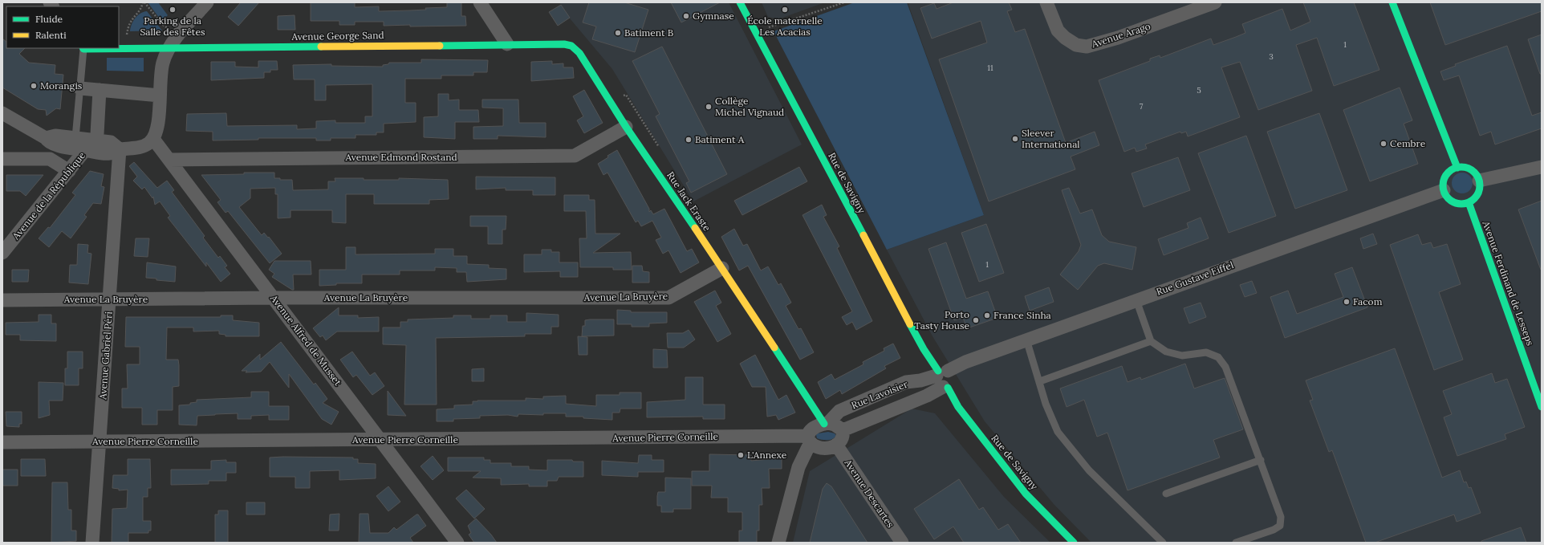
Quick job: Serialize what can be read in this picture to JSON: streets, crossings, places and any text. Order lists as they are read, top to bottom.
{
  "streets": {
    "street": [
      "Avenue Arago",
      "Avenue George Sand",
      "Avenue Edmond Rostand",
      "Rue de Savigny",
      "Avenue de la République",
      "Rue Jack Eraste",
      "Rue Gustave Eiffel",
      "Avenue Ferdinand de Lesseps",
      "Avenue La Bruyère",
      "Avenue Alfred de Musset",
      "Avenue Gabriel Péri",
      "Rue Lavoisier",
      "Avenue Pierre Corneille",
      "Avenue Descartes"
    ]
  },
  "crossings": [
    ["Avenue George Sand", "Rue Jack Eraste"],
    ["Avenue Edmond Rostand", "Rue Jack Eraste"],
    ["Avenue Edmond Rostand", "Avenue Alfred de Musset"],
    ["Rue de Savigny", "Rue Gustave Eiffel"],
    ["Rue de Savigny", "Rue Lavoisier"],
    ["Rue Jack Eraste", "Avenue La Bruyère"],
    ["Rue Jack Eraste", "Rue Lavoisier"],
    ["Rue Jack Eraste", "Avenue Pierre Corneille"],
    ["Rue Jack Eraste", "Avenue Descartes"],
    ["Rue Gustave Eiffel", "Avenue Ferdinand de Lesseps"],
    ["Rue Gustave Eiffel", "Rue Lavoisier"],
    ["Avenue La Bruyère", "Avenue Alfred de Musset"],
    ["Avenue La Bruyère", "Avenue Gabriel Péri"],
    ["Avenue Alfred de Musset", "Avenue Pierre Corneille"],
    ["Avenue Gabriel Péri", "Avenue Pierre Corneille"],
    ["Rue Lavoisier", "Avenue Pierre Corneille"],
    ["Rue Lavoisier", "Avenue Descartes"],
    ["Avenue Pierre Corneille", "Avenue Descartes"]
  ],
  "places": [
    "Parking de la Salle des Fêtes",
    "École maternelle Les Acacias",
    "Gymnase",
    "Batiment B",
    "Morangis",
    "Collège Michel Vignaud",
    "Sleever International",
    "Batiment A",
    "Cembre",
    "Facom",
    "France Sinha",
    "Porto Tasty House",
    "L'Annexe"
  ],
  "house_numbers": [
    "1",
    "3",
    "11",
    "5",
    "7",
    "1"
  ],
  "legend": ["Fluide", "Ralenti"]
}
